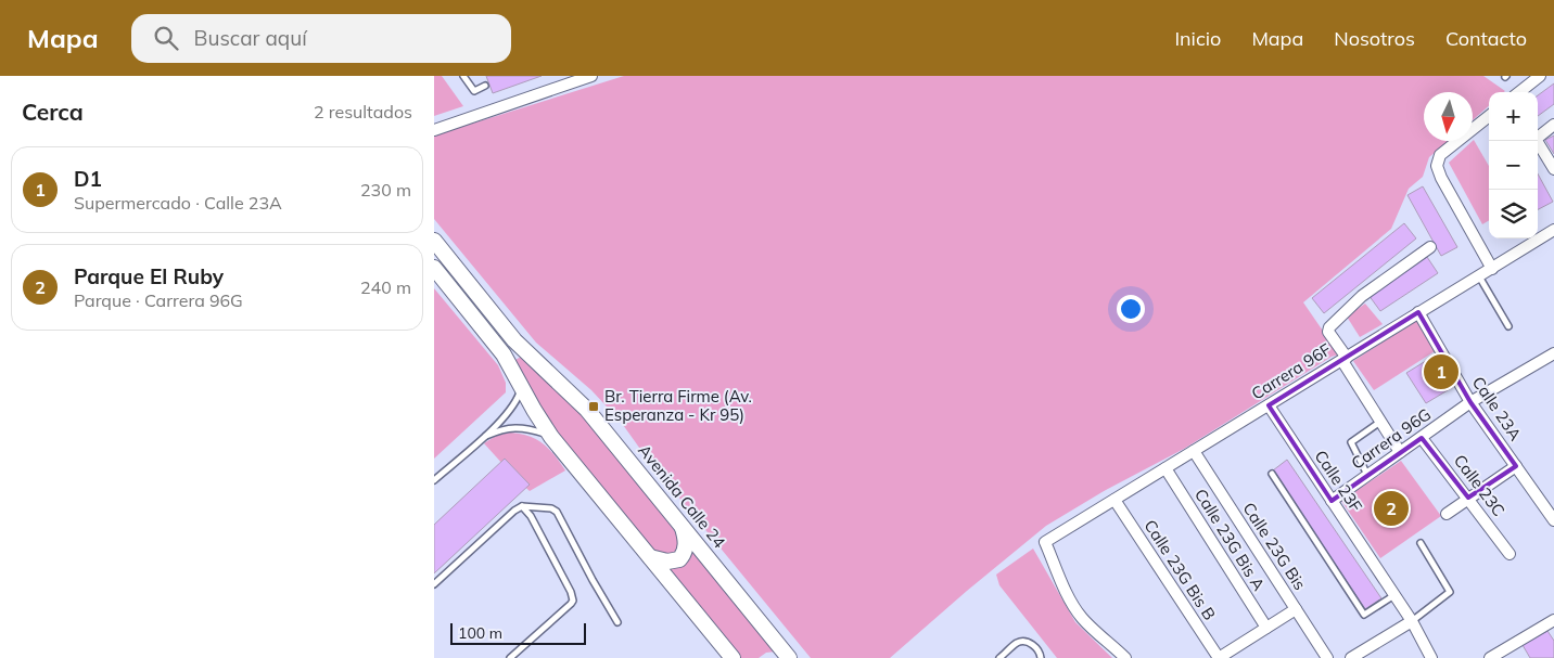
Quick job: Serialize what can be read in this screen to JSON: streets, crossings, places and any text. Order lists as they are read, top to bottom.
{
  "streets": {
    "main road": ["Avenida Calle 24"],
    "street": [
      "Carrera 96F",
      "Calle 23A",
      "Carrera 96G",
      "Calle 23F",
      "Calle 23C",
      "Calle 23G Bis A",
      "Calle 23G Bis",
      "Calle 23G Bis B"
    ]
  },
  "crossings": [
    ["Carrera 96F", "Calle 23A"],
    ["Carrera 96F", "Calle 23F"],
    ["Carrera 96F", "Calle 23G Bis A"],
    ["Carrera 96F", "Calle 23G Bis"],
    ["Carrera 96F", "Calle 23G Bis B"],
    ["Calle 23A", "Carrera 96G"],
    ["Carrera 96G", "Calle 23F"],
    ["Carrera 96G", "Calle 23C"]
  ],
  "places": {
    "transit": ["Br. Tierra Firme (Av. Esperanza - Kr 95)"]
  },
  "scale_bar": "100 m",
  "north": "bottom",
  "page": {
    "header": "Mapa",
    "search": "Buscar aquí",
    "nav": [
      "Inicio",
      "Mapa",
      "Nosotros",
      "Contacto"
    ],
    "heading": ["Cerca", "2 resultados"],
    "map_buttons": ["+", "−"],
    "list": [
      {
        "mark": "1",
        "name": "D1",
        "note": "Supermercado · Calle 23A",
        "value": "230 m"
      },
      {
        "mark": "2",
        "name": "Parque El Ruby",
        "note": "Parque · Carrera 96G",
        "value": "240 m"
      }
    ],
    "pins": ["1", "2"],
    "scale": "100 m"
  }
}
